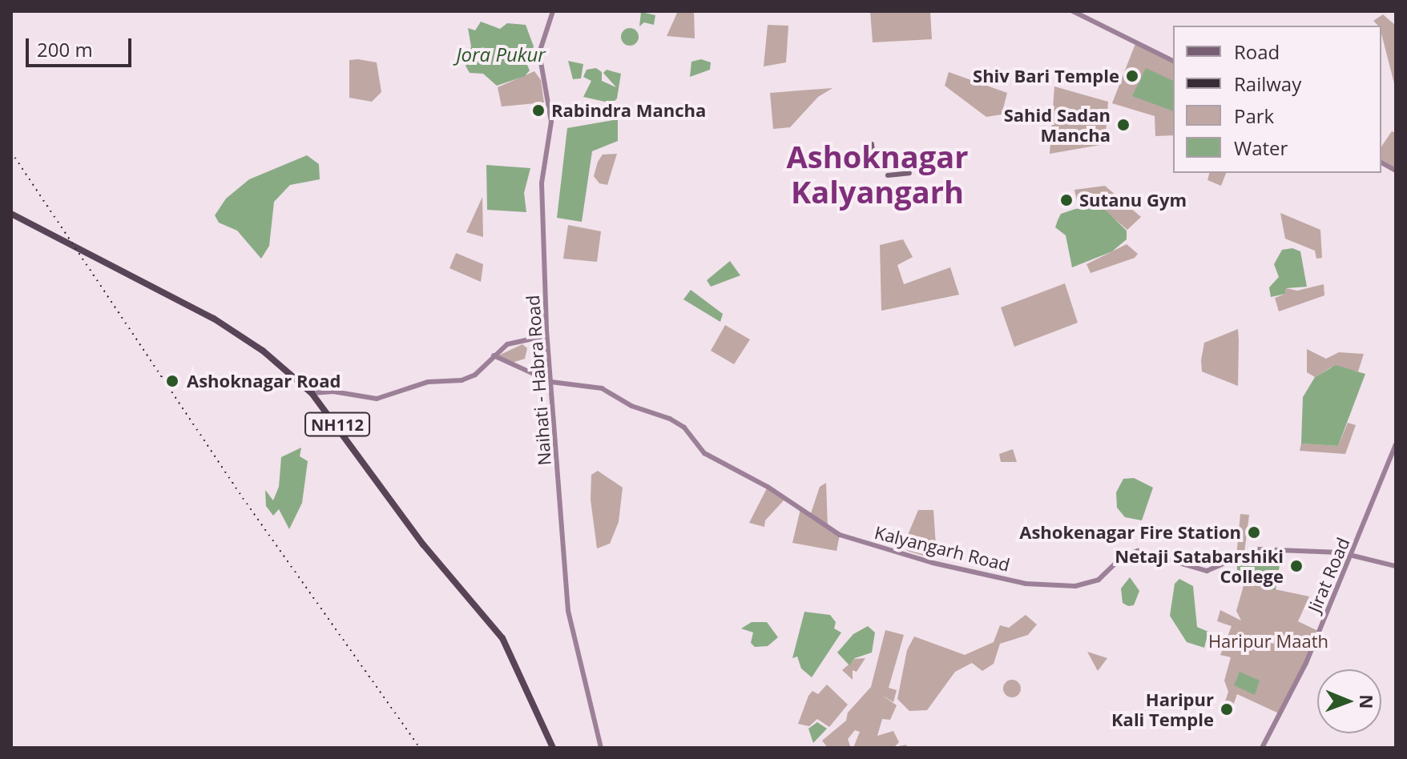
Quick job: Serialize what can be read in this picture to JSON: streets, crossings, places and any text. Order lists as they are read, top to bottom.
{
  "streets": {
    "highway": ["NH112"],
    "main road": ["Naihati - Habra Road", "Kalyangarh Road", "Jirat Road"]
  },
  "crossings": [
    ["Naihati - Habra Road", "Kalyangarh Road"],
    ["Kalyangarh Road", "Jirat Road"]
  ],
  "districts": ["Ashoknagar Kalyangarh"],
  "water": ["Jora Pukur"],
  "parks": ["Haripur Maath"],
  "places": [
    "Shiv Bari Temple",
    "Rabindra Mancha",
    "Sahid Sadan Mancha",
    "Sutanu Gym",
    "Ashoknagar Road",
    "Ashokenagar Fire Station",
    "Netaji Satabarshiki College",
    "Haripur Kali Temple"
  ],
  "legend": [
    "Road",
    "Railway",
    "Park",
    "Water"
  ],
  "scale_bar": "200 m",
  "north": "right"
}
